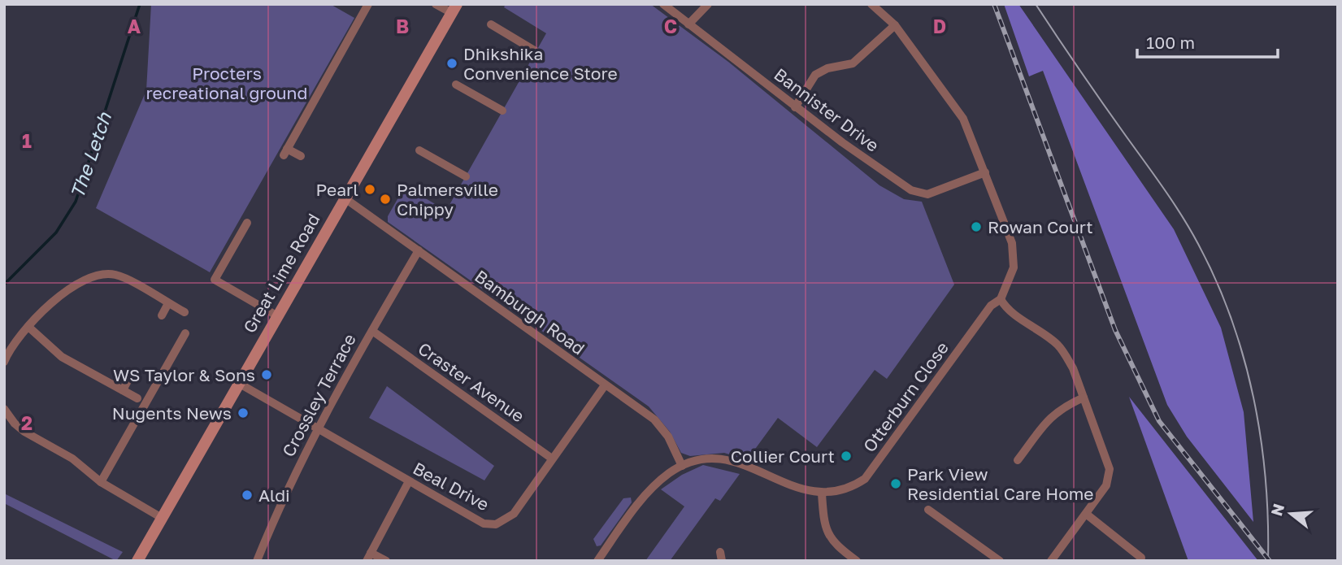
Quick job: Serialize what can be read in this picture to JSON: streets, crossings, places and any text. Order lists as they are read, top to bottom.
{
  "streets": {
    "main road": ["Great Lime Road"],
    "street": [
      "Bannister Drive",
      "Bamburgh Road",
      "Craster Avenue",
      "Crossley Terrace",
      "Otterburn Close",
      "Beal Drive"
    ]
  },
  "crossings": [
    ["Great Lime Road", "Bamburgh Road"],
    ["Great Lime Road", "Beal Drive"],
    ["Bamburgh Road", "Crossley Terrace"],
    ["Bamburgh Road", "Otterburn Close"],
    ["Bamburgh Road", "Beal Drive"],
    ["Craster Avenue", "Crossley Terrace"],
    ["Craster Avenue", "Beal Drive"],
    ["Crossley Terrace", "Beal Drive"]
  ],
  "water": ["The Letch"],
  "parks": ["Procters recreational ground"],
  "places": [
    "Dhikshika Convenience Store",
    "Pearl",
    "Palmersville Chippy",
    "Rowan Court",
    "WS Taylor & Sons",
    "Nugents News",
    "Collier Court",
    "Park View Residential Care Home",
    "Aldi"
  ],
  "scale_bar": "100 m",
  "north": "left",
  "grid": {
    "columns": [
      "A",
      "B",
      "C",
      "D"
    ],
    "rows": ["1", "2"]
  }
}
